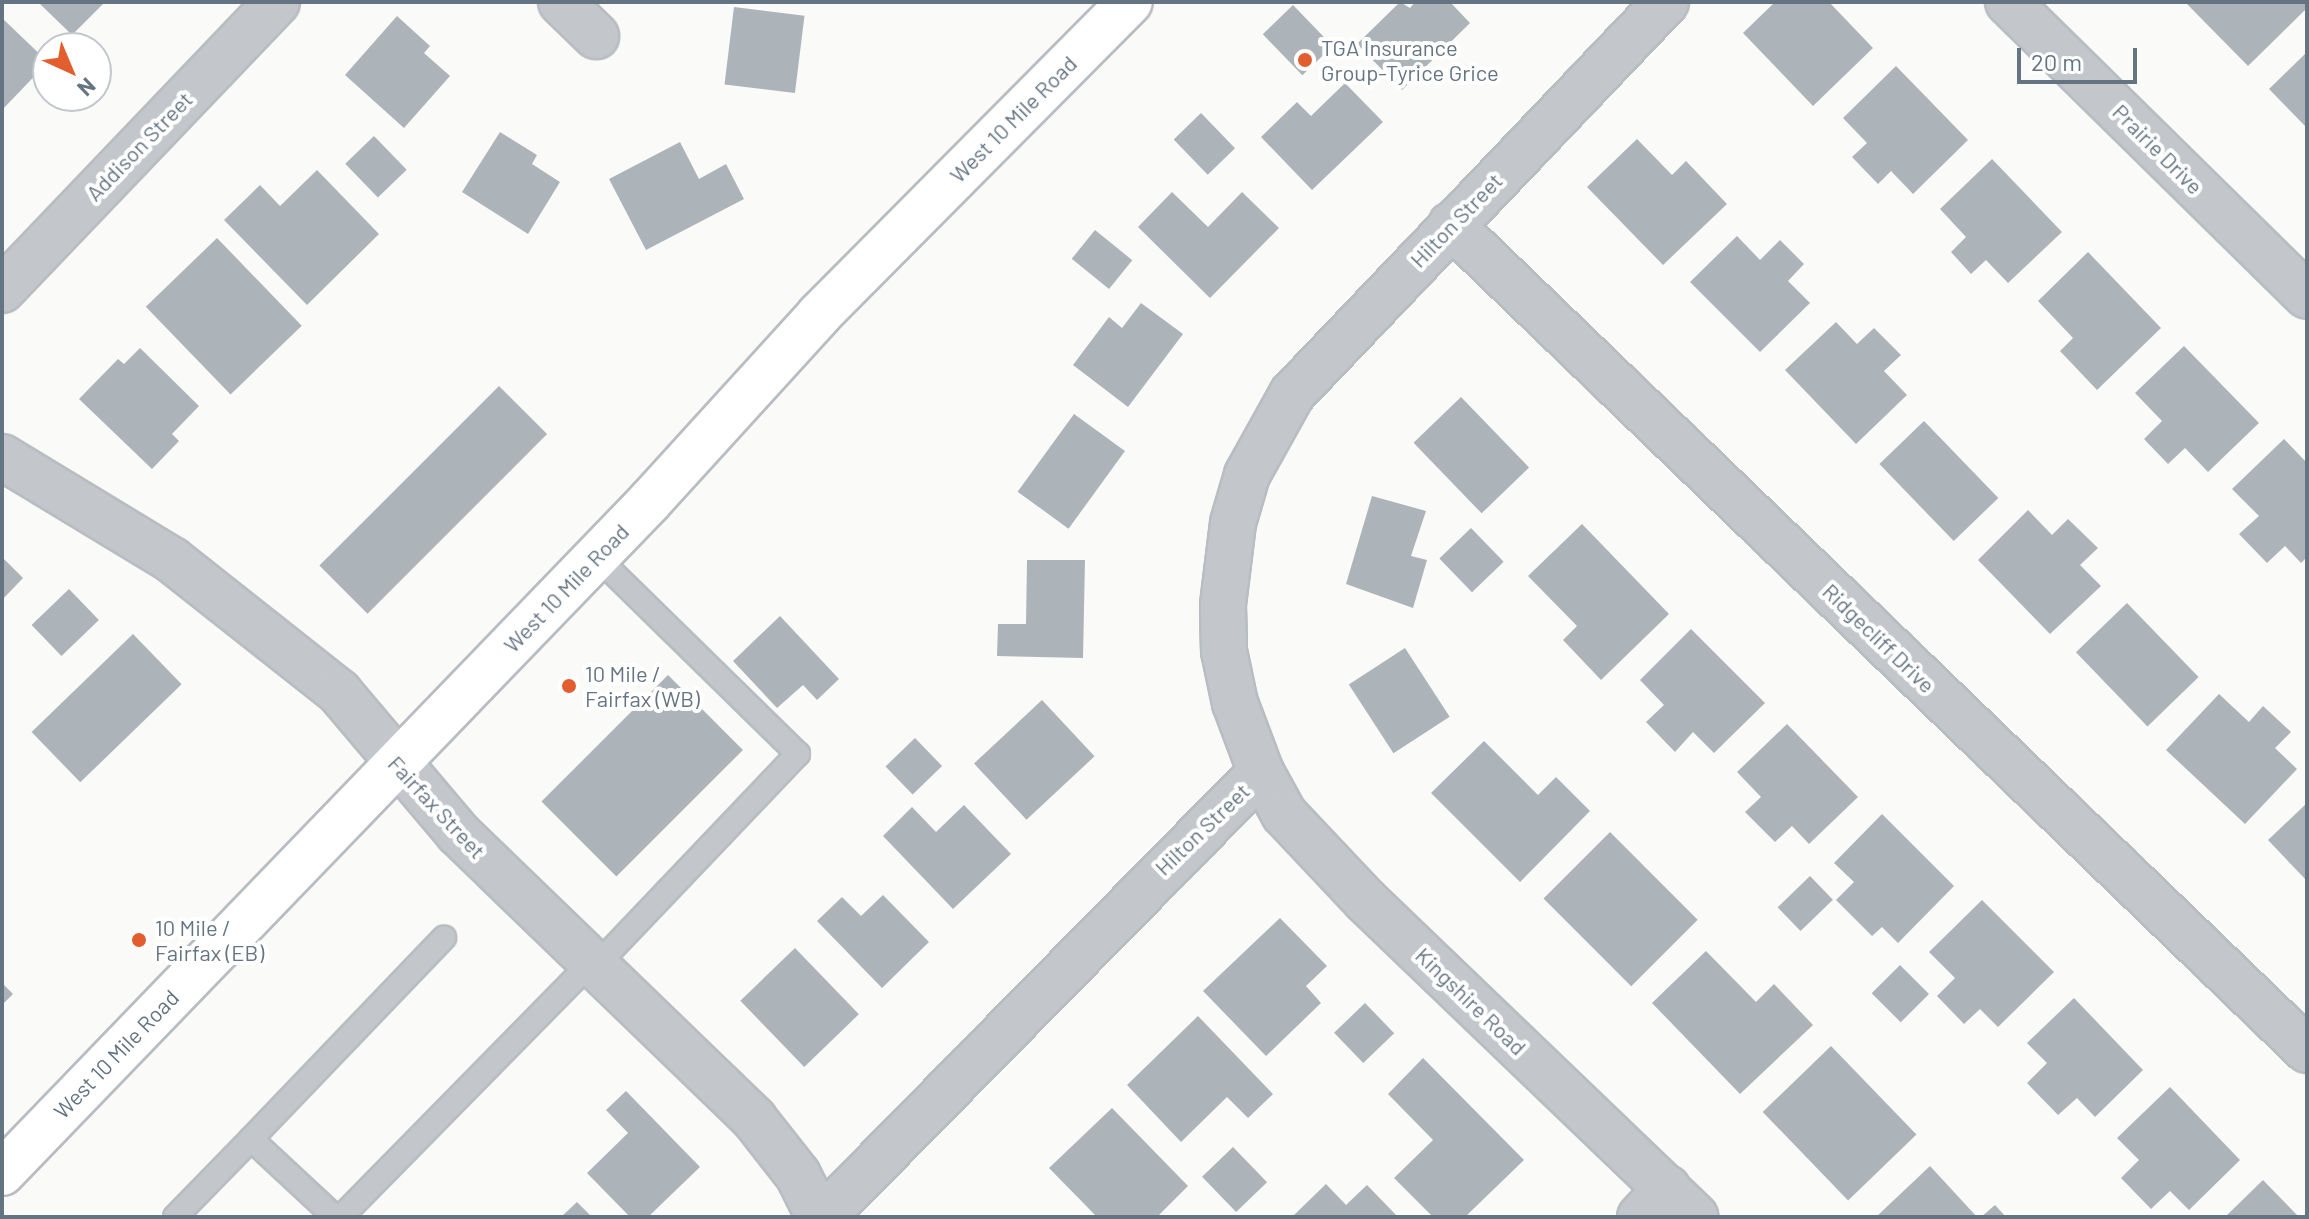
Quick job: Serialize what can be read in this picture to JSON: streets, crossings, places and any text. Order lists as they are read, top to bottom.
{
  "streets": {
    "main road": ["West 10 Mile Road"],
    "street": [
      "Addison Street",
      "Prairie Drive",
      "Hilton Street",
      "Ridgecliff Drive",
      "Fairfax Street",
      "Kingshire Road"
    ]
  },
  "crossings": [
    ["West 10 Mile Road", "Fairfax Street"],
    ["Hilton Street", "Ridgecliff Drive"],
    ["Hilton Street", "Fairfax Street"],
    ["Hilton Street", "Kingshire Road"]
  ],
  "places": ["TGA Insurance Group-Tyrice Grice", "10 Mile / Fairfax (WB)", "10 Mile / Fairfax (EB)"],
  "scale_bar": "20 m",
  "north": "bottom right"
}
